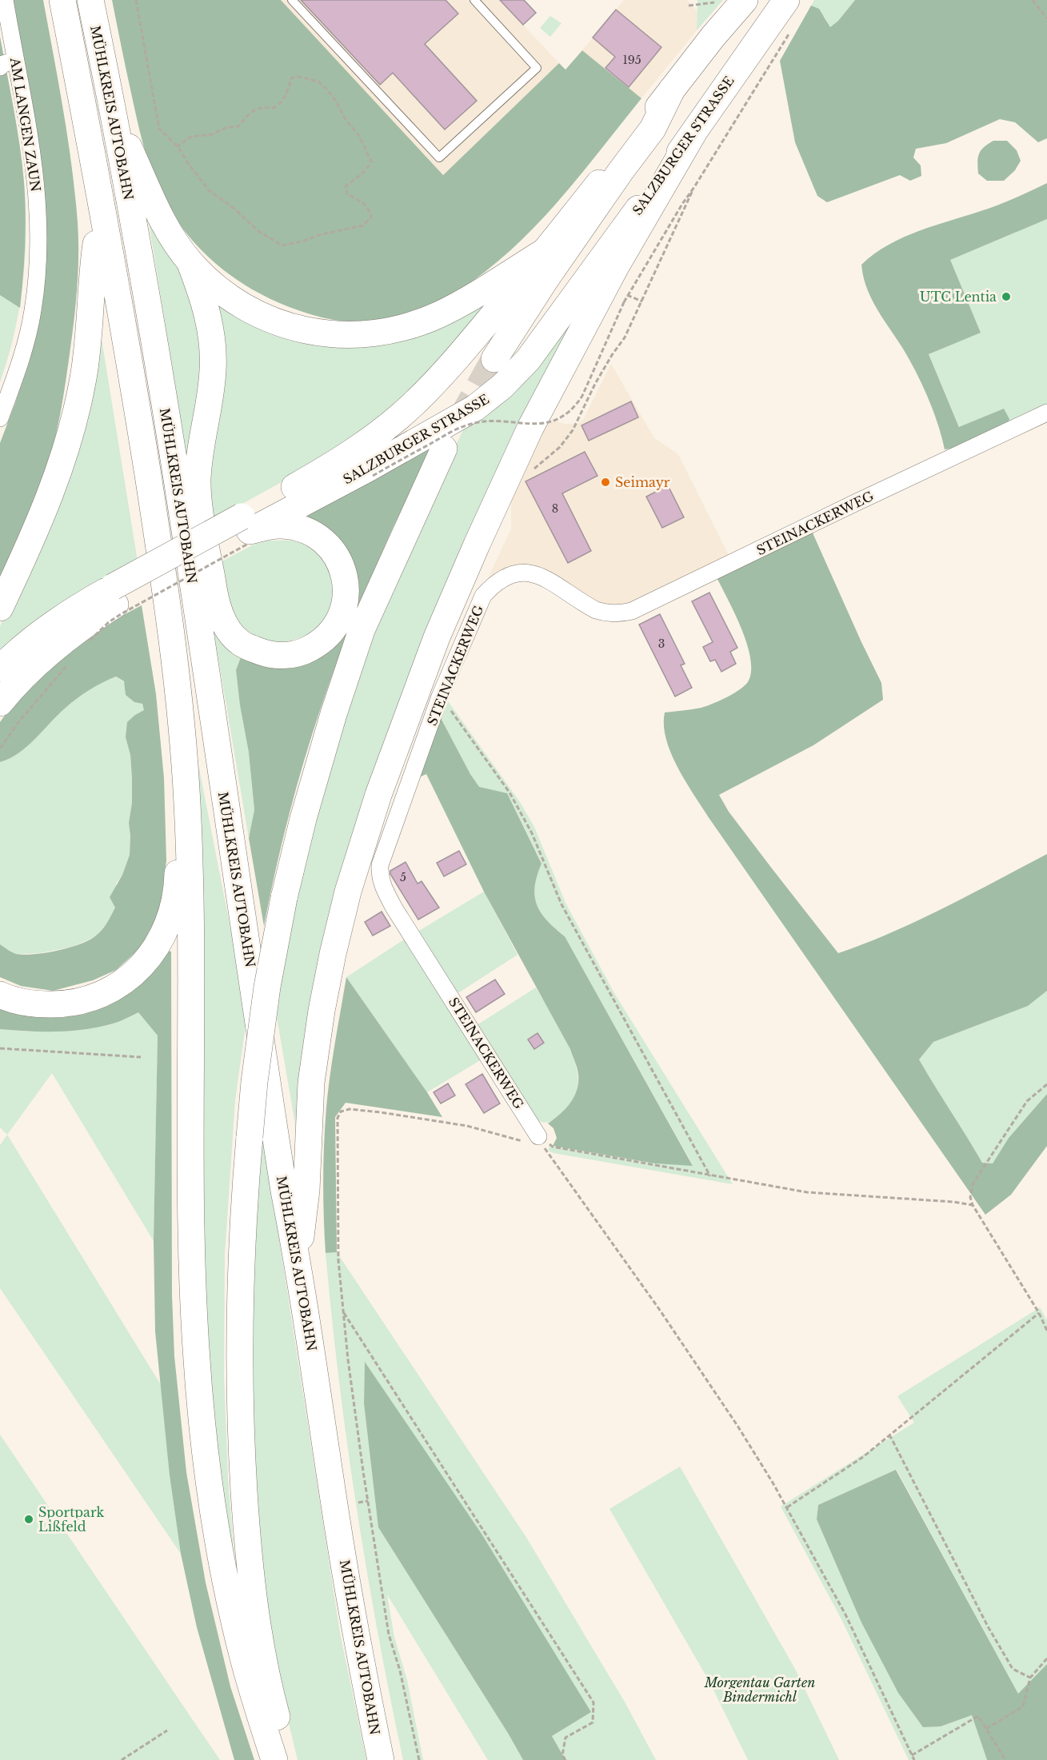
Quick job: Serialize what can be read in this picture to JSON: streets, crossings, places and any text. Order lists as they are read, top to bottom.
{
  "streets": {
    "main road": ["MÜHLKREIS AUTOBAHN", "SALZBURGER STRASSE"],
    "street": ["AM LANGEN ZAUN", "STEINACKERWEG"]
  },
  "parks": ["Morgentau Garten Bindermichl"],
  "places": ["UTC Lentia", "Seimayr", "Sportpark Lißfeld"],
  "house_numbers": [
    "195",
    "8",
    "3",
    "5"
  ]
}
